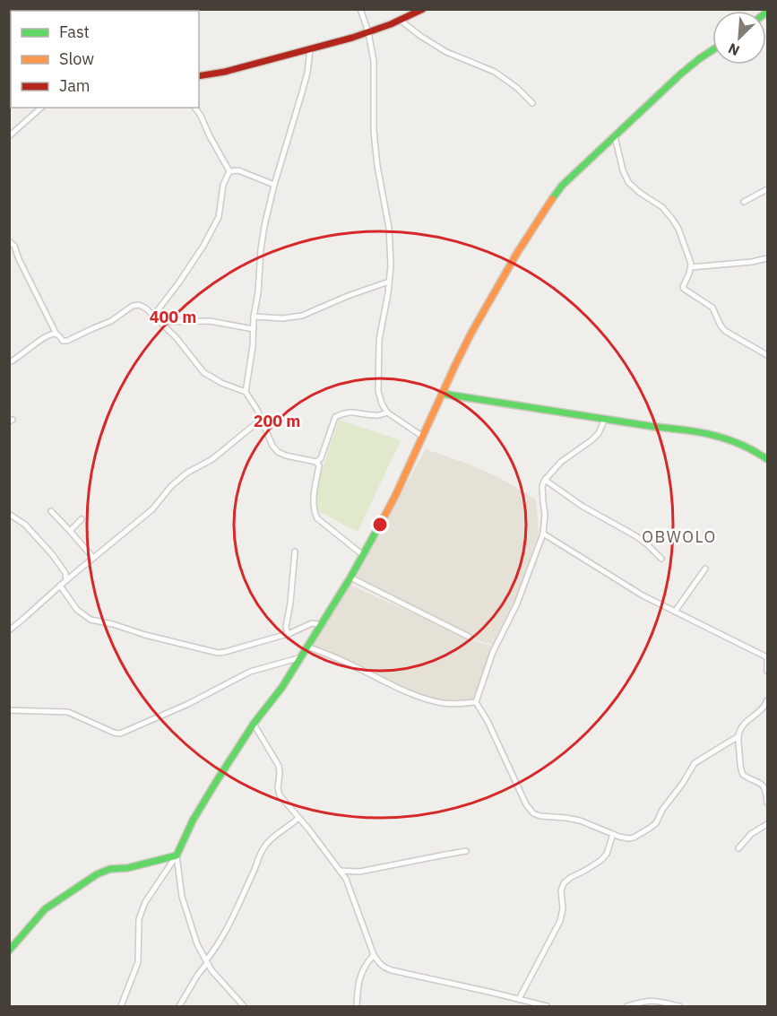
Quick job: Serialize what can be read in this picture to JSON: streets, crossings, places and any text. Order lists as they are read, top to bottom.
{
  "districts": ["OBWOLO"],
  "legend": ["Fast", "Slow", "Jam"],
  "north": "bottom left",
  "rings": ["400 m", "200 m"]
}
